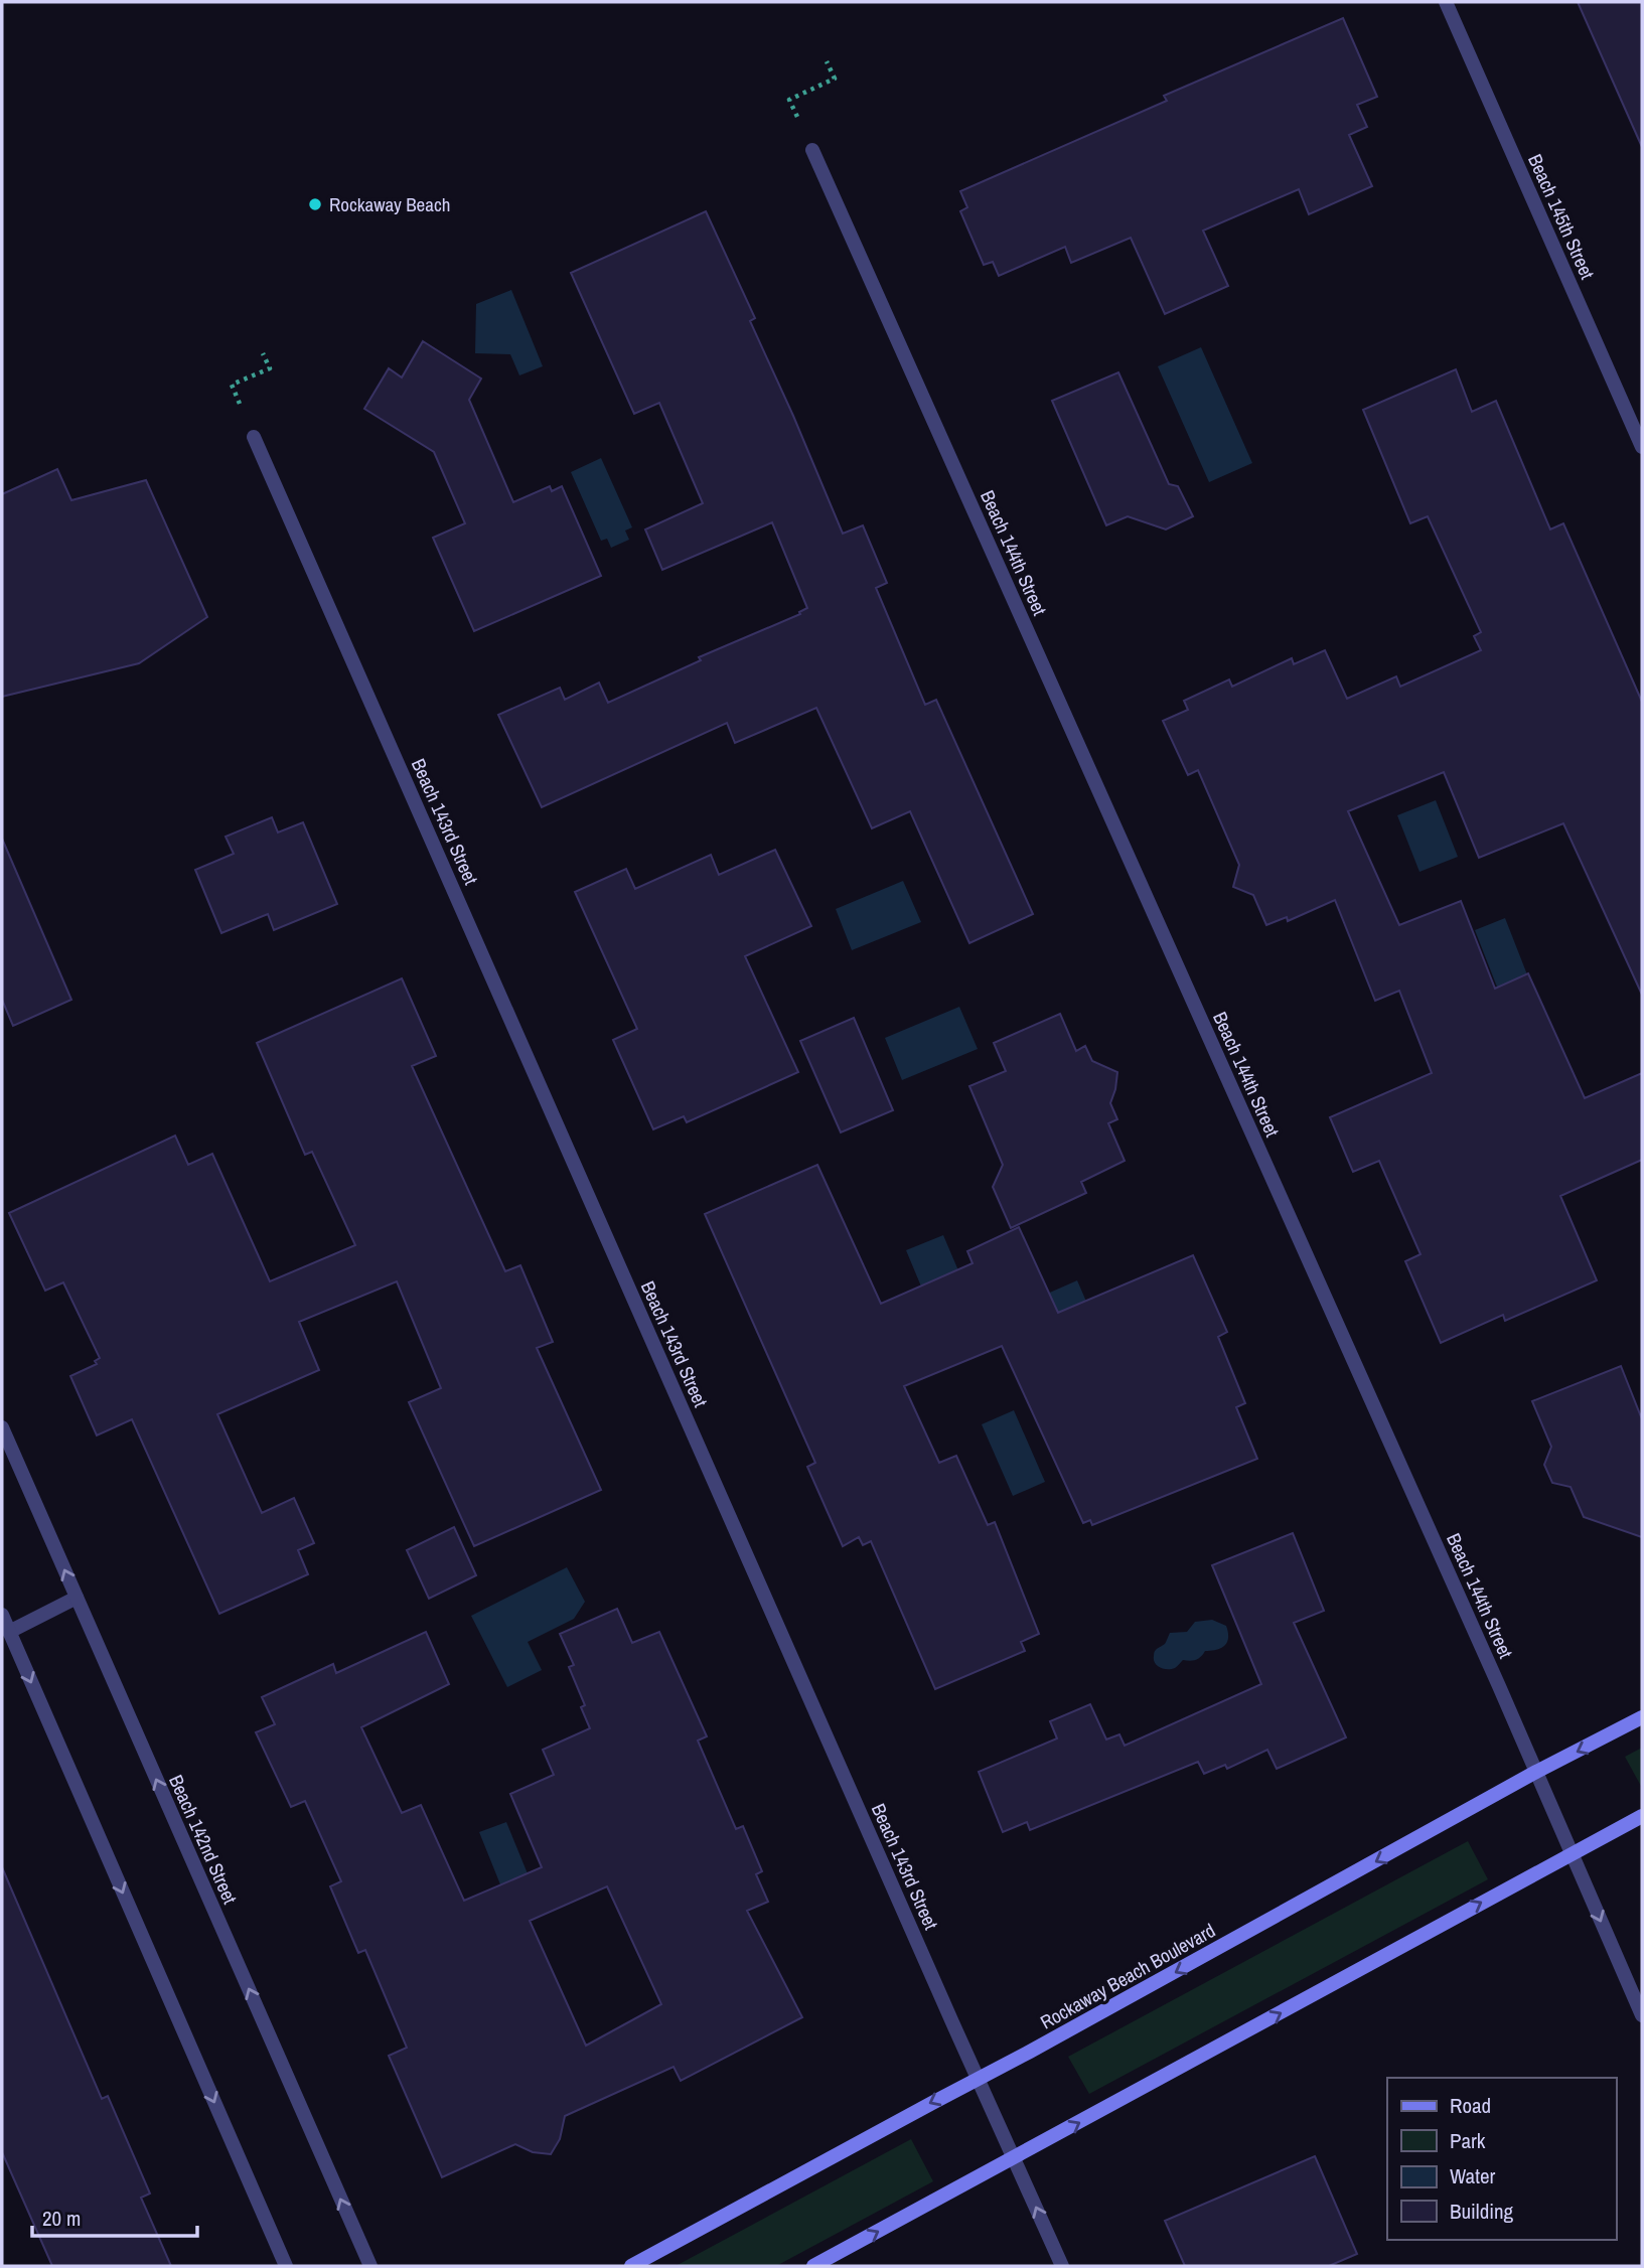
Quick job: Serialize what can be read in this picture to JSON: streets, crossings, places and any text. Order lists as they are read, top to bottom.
{
  "streets": {
    "street": [
      "Beach 145th Street",
      "Beach 144th Street",
      "Beach 143rd Street",
      "Beach 142nd Street",
      "Rockaway Beach Boulevard"
    ]
  },
  "crossings": [
    ["Beach 144th Street", "Rockaway Beach Boulevard"],
    ["Beach 143rd Street", "Rockaway Beach Boulevard"]
  ],
  "places": ["Rockaway Beach"],
  "legend": [
    "Road",
    "Park",
    "Water",
    "Building"
  ],
  "scale_bar": "20 m"
}
